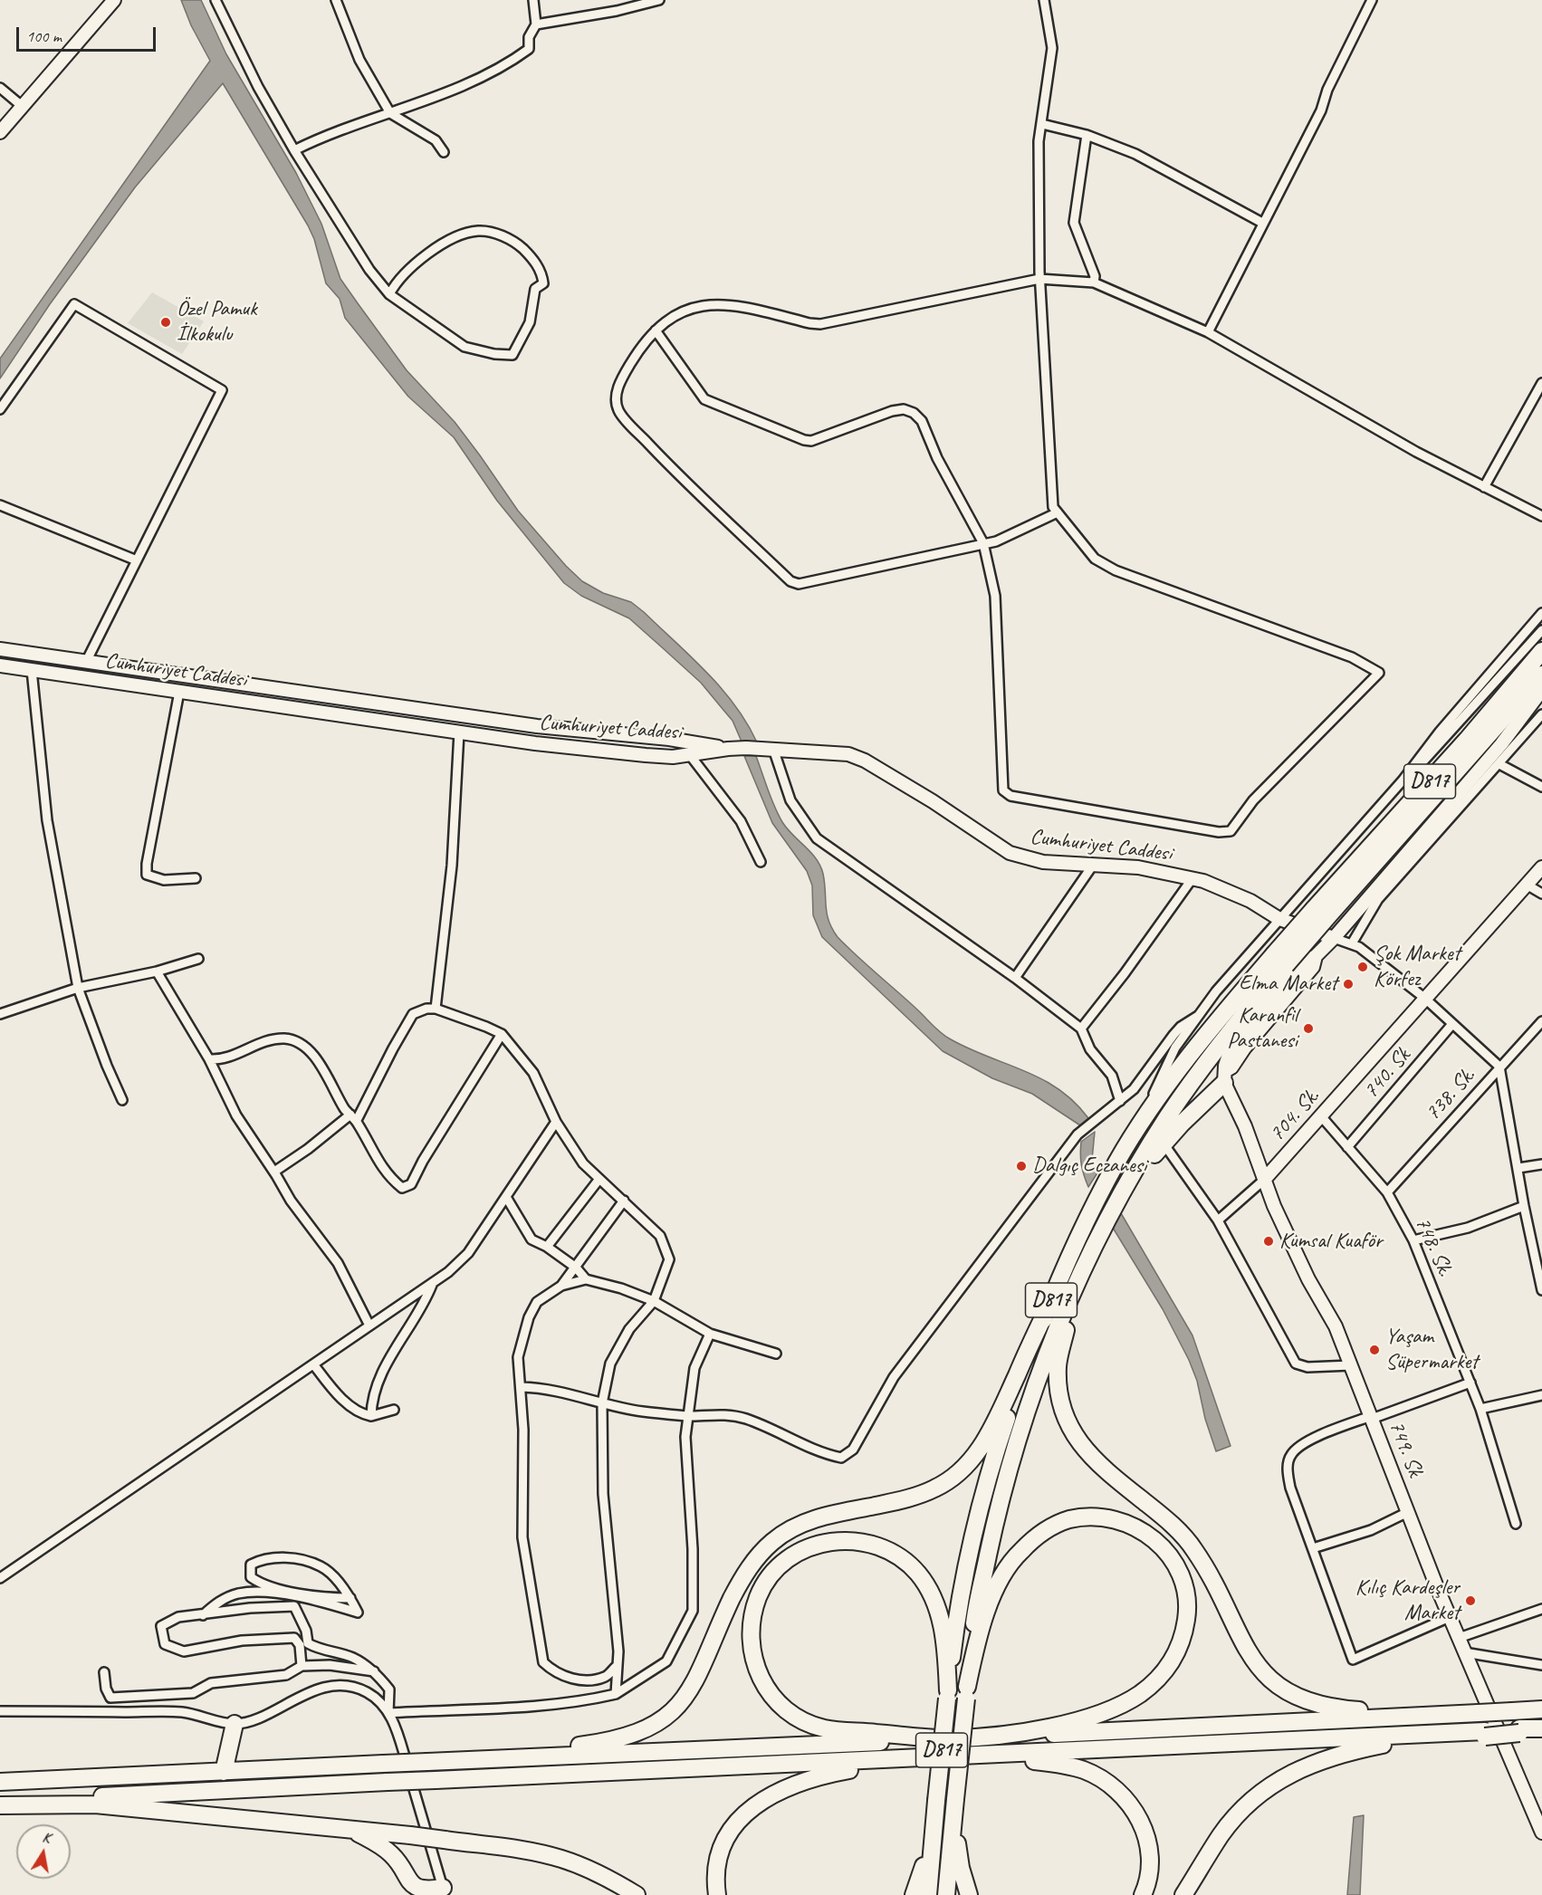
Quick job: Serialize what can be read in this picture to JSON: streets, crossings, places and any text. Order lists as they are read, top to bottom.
{
  "streets": {
    "highway": ["D817"],
    "street": [
      "Cumhuriyet Caddesi",
      "740. Sk",
      "738. Sk.",
      "704. Sk.",
      "748. Sk.",
      "749. Sk"
    ]
  },
  "crossings": [
    ["740. Sk", "748. Sk."],
    ["738. Sk.", "748. Sk."],
    ["704. Sk.", "748. Sk."],
    ["704. Sk.", "749. Sk"]
  ],
  "places": [
    "Özel Pamuk İlkokulu",
    "Şok Market Körfez",
    "Elma Market",
    "Karanfil Pastanesi",
    "Dalgıç Eczanesi",
    "Kumsal Kuaför",
    "Yaşam Süpermarket",
    "Kılıç Kardeşler Market"
  ],
  "scale_bar": "100 m",
  "north": "top"
}
